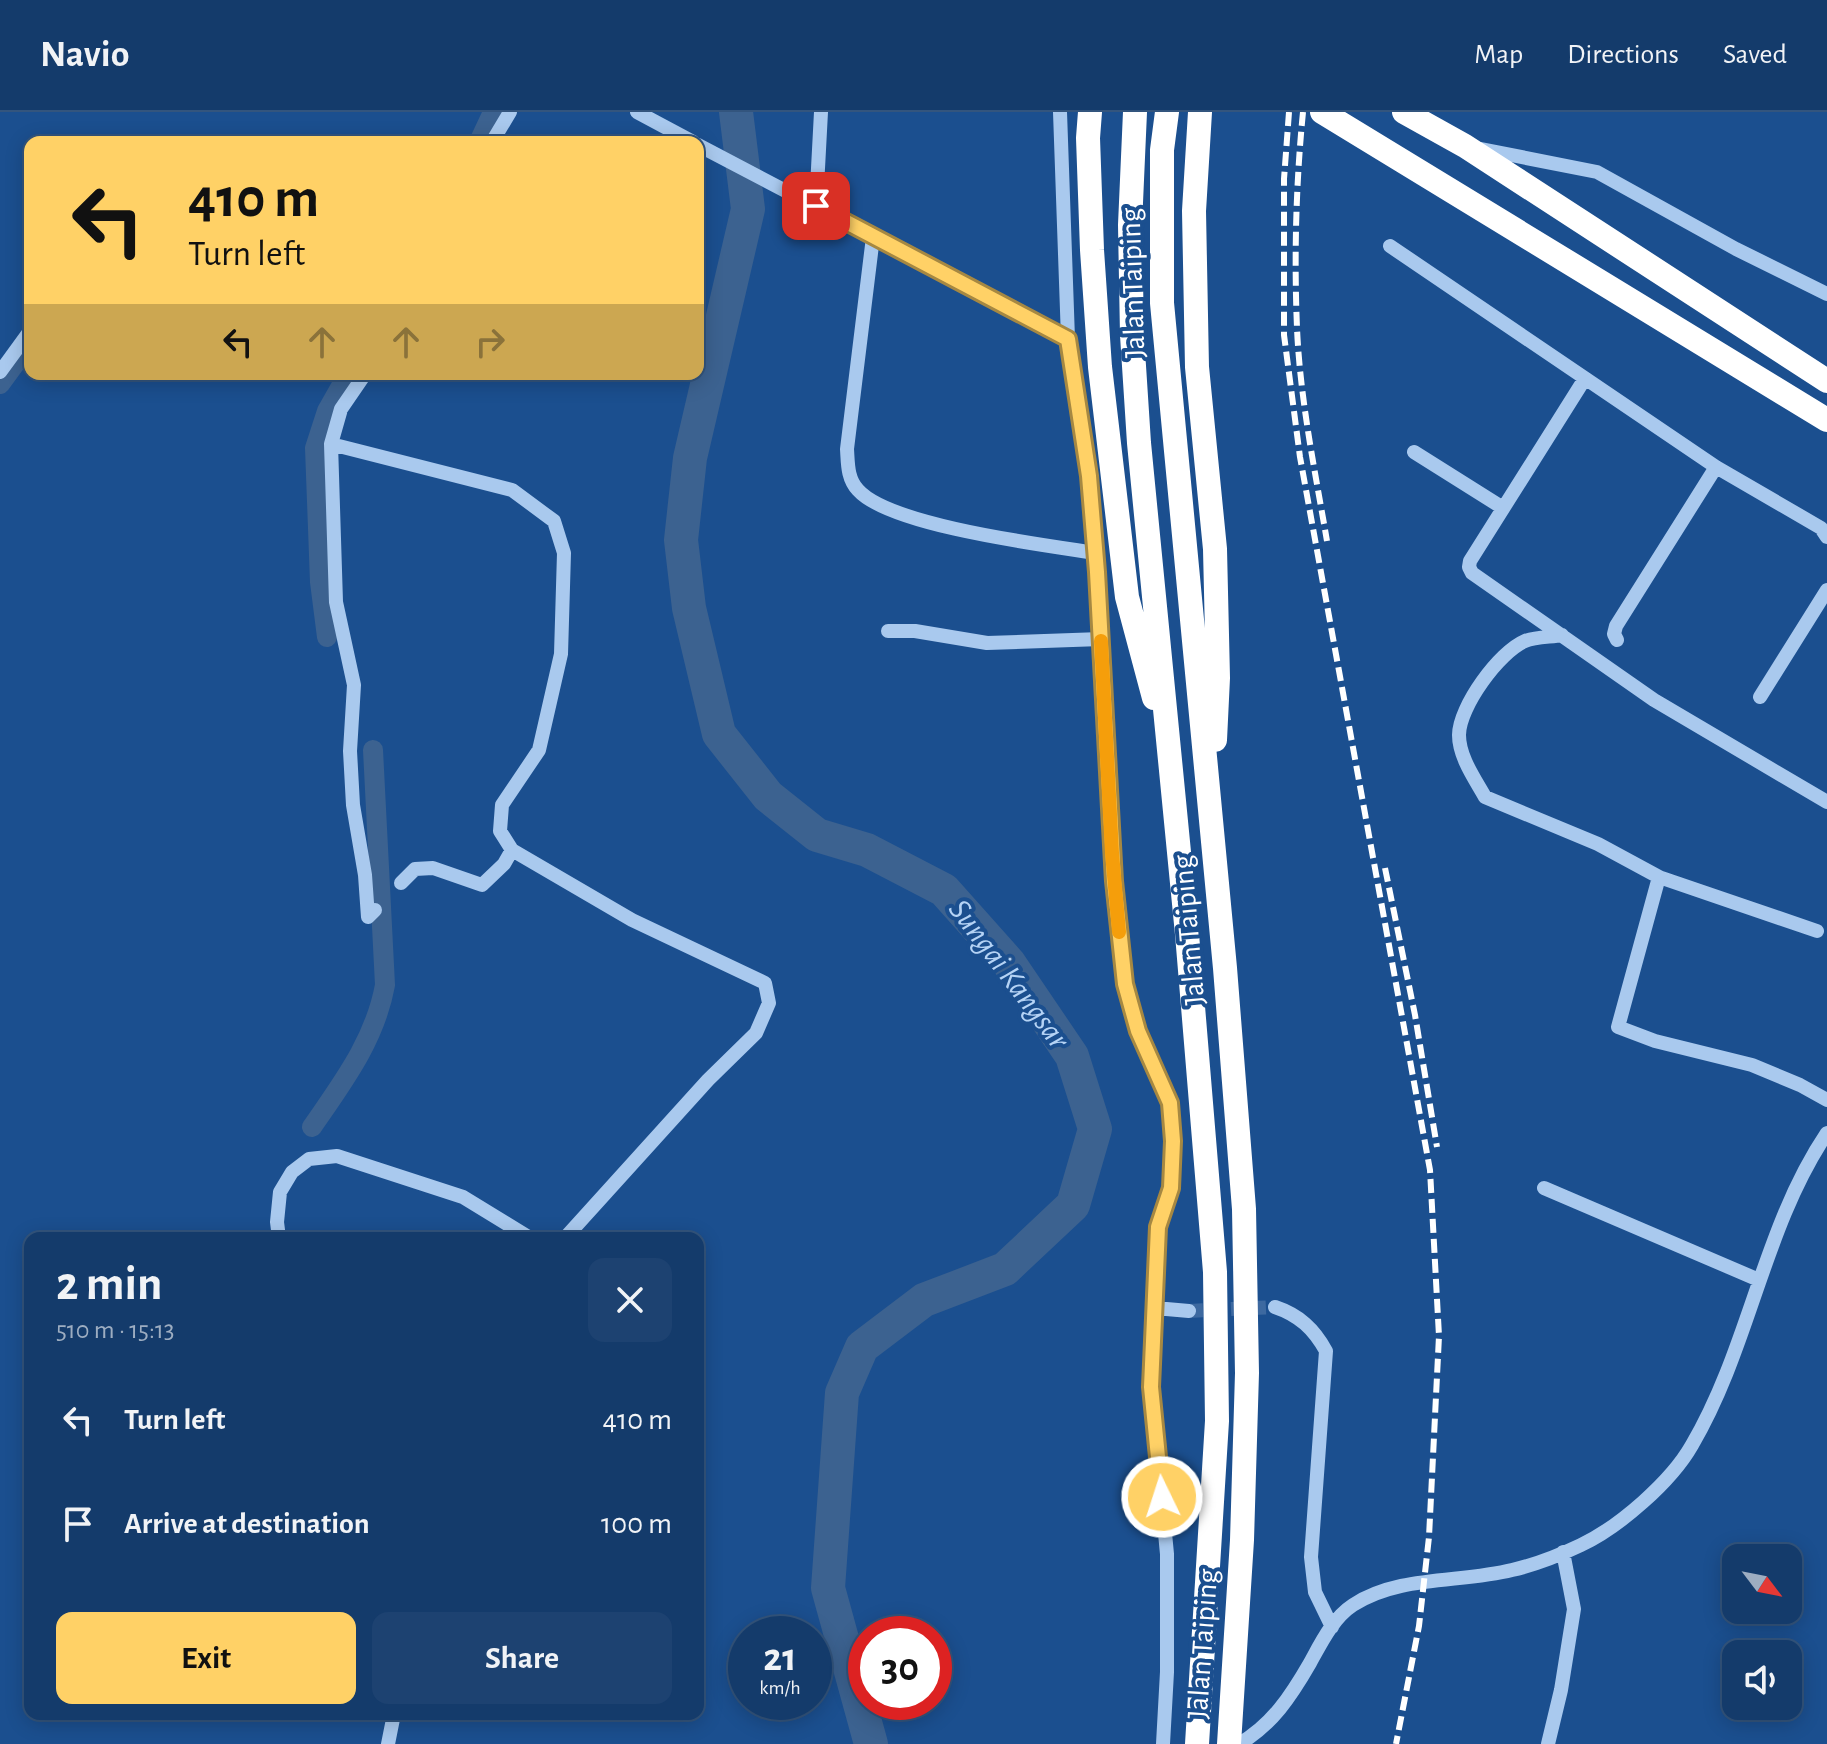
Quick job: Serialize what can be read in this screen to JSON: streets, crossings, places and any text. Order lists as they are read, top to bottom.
{
  "streets": {
    "highway": ["Jalan Taiping"]
  },
  "water": ["Sungai Kangsar"],
  "north": "bottom right",
  "page": {
    "header": "Navio",
    "nav": ["Map", "Directions", "Saved"],
    "turn": ["410 m", "Turn left"],
    "heading": ["2 min", "510 m · 15:13"],
    "list": [
      {
        "name": "Turn left",
        "value": "410 m"
      },
      {
        "name": "Arrive at destination",
        "value": "100 m"
      }
    ],
    "buttons": ["Exit", "Share"],
    "speed": "21 km/h",
    "limit": "30"
  }
}
